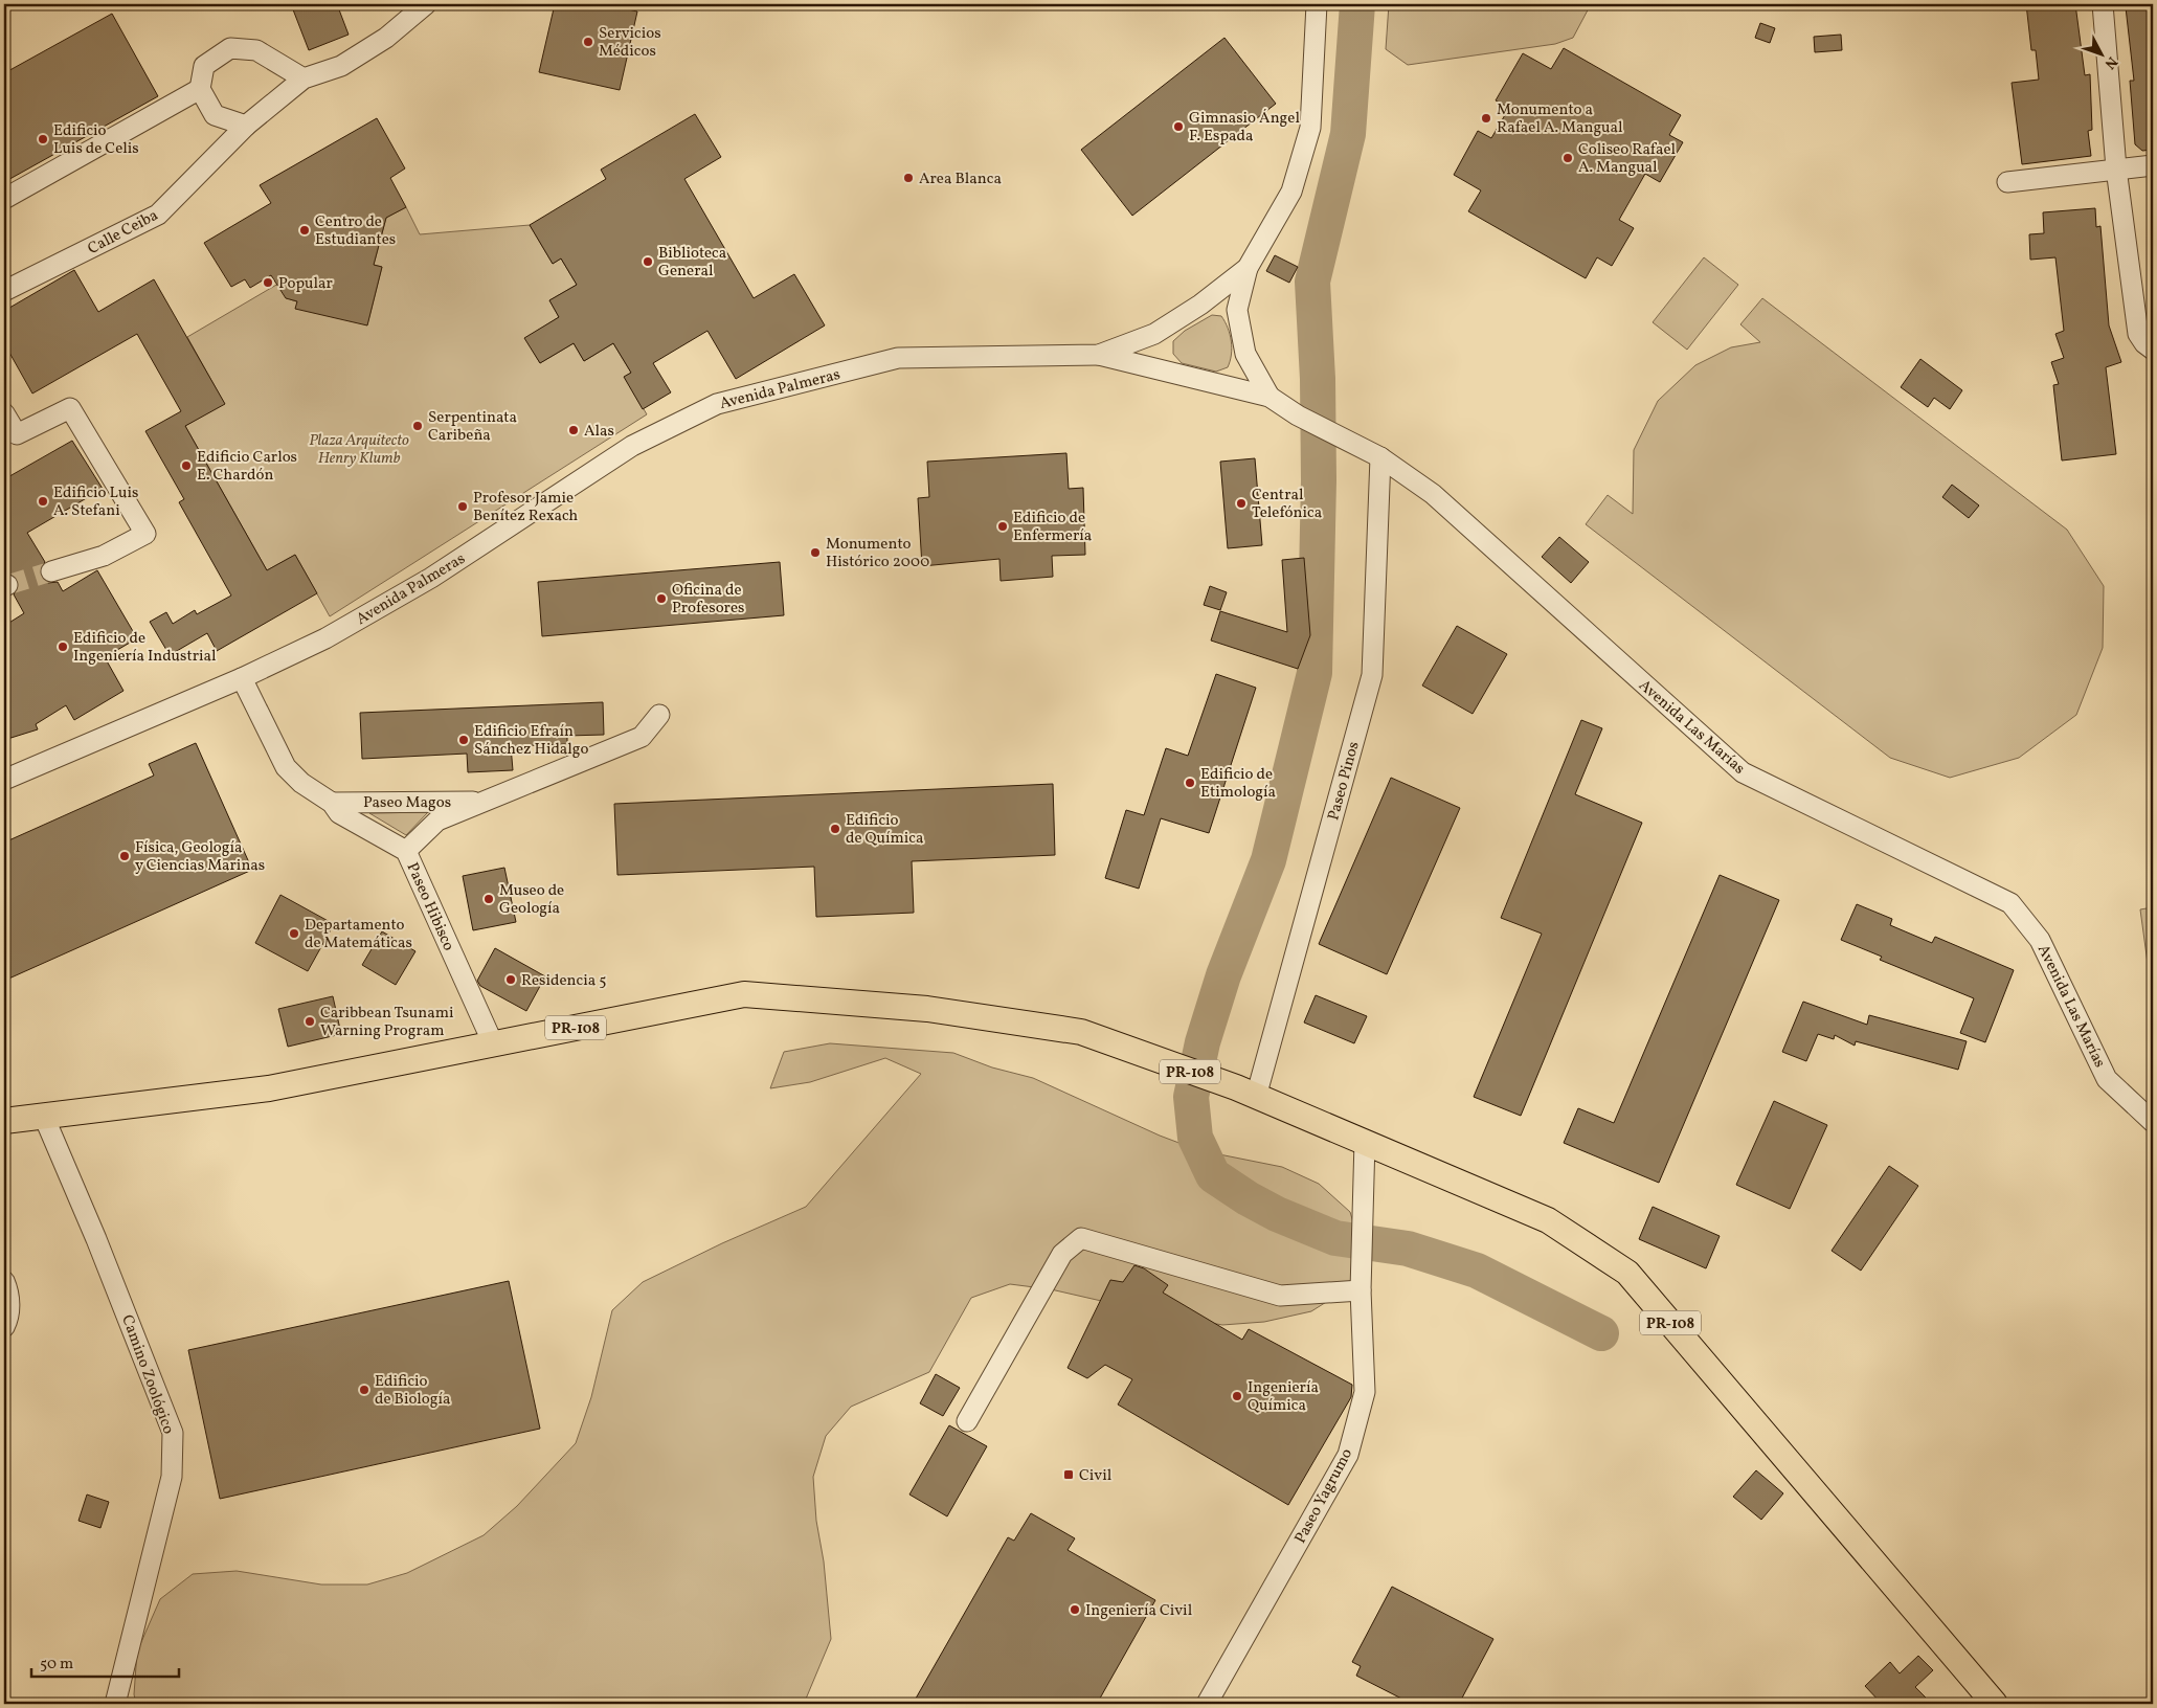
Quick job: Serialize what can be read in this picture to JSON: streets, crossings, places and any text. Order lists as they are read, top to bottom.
{
  "streets": {
    "main road": ["PR-108"],
    "street": [
      "Calle Ceiba",
      "Avenida Palmeras",
      "Avenida Las Marías",
      "Paseo Pinos",
      "Paseo Magos",
      "Paseo Hibisco",
      "Camino Zoológico",
      "Paseo Yagrumo"
    ]
  },
  "crossings": [
    ["Avenida Palmeras", "Avenida Las Marías"],
    ["Avenida Palmeras", "Paseo Hibisco"],
    ["Avenida Las Marías", "Paseo Pinos"],
    ["Paseo Pinos", "PR-108"],
    ["Paseo Magos", "Paseo Hibisco"],
    ["Paseo Hibisco", "PR-108"],
    ["PR-108", "Camino Zoológico"],
    ["PR-108", "Paseo Yagrumo"]
  ],
  "parks": ["Plaza Arquitecto Henry Klumb"],
  "places": {
    "other": [
      "Servicios Médicos",
      "Monumento a Rafael A. Mangual",
      "Gimnasio Ángel F. Espada",
      "Edificio Luis de Celis",
      "Coliseo Rafael A. Mangual",
      "Area Blanca",
      "Centro de Estudiantes",
      "Biblioteca General",
      "Popular",
      "Serpentinata Caribeña",
      "Alas",
      "Edificio Carlos E. Chardón",
      "Edificio Luis A. Stefani",
      "Central Telefónica",
      "Profesor Jamie Benítez Rexach",
      "Edificio de Enfermería",
      "Monumento Histórico 2000",
      "Oficina de Profesores",
      "Edificio de Ingeniería Industrial",
      "Edificio Efraín Sánchez Hidalgo",
      "Edificio de Etimología",
      "Edificio de Química",
      "Física, Geología y Ciencias Marinas",
      "Museo de Geología",
      "Departamento de Matemáticas",
      "Residencia 5",
      "Caribbean Tsunami Warning Program",
      "Edificio de Biología",
      "Ingeniería Química",
      "Ingeniería Civil"
    ],
    "transit": ["Civil"]
  },
  "scale_bar": "50 m",
  "north": "bottom right"
}
